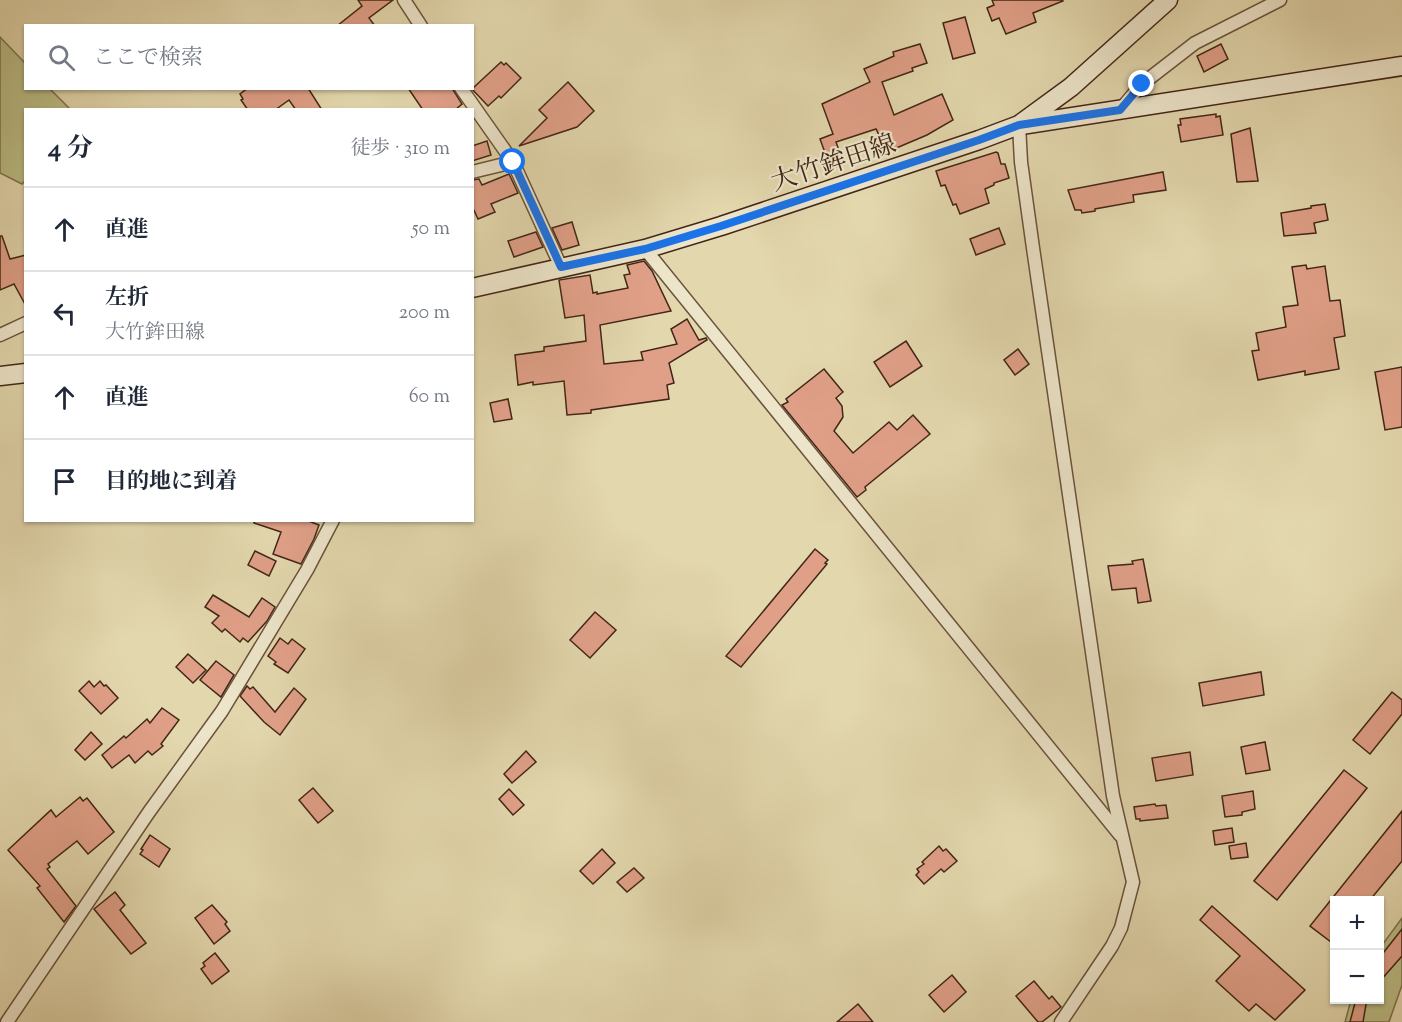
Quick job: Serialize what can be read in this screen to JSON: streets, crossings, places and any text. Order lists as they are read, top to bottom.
{
  "streets": {
    "main road": ["大竹鉾田線"]
  },
  "page": {
    "search": "ここで検索",
    "heading": ["4 分", "徒歩 · 310 m"],
    "list": [
      ["直進", "50 m"],
      ["左折", "大竹鉾田線", "200 m"],
      ["直進", "60 m"],
      "目的地に到着"
    ],
    "map_buttons": ["+", "−"]
  }
}
